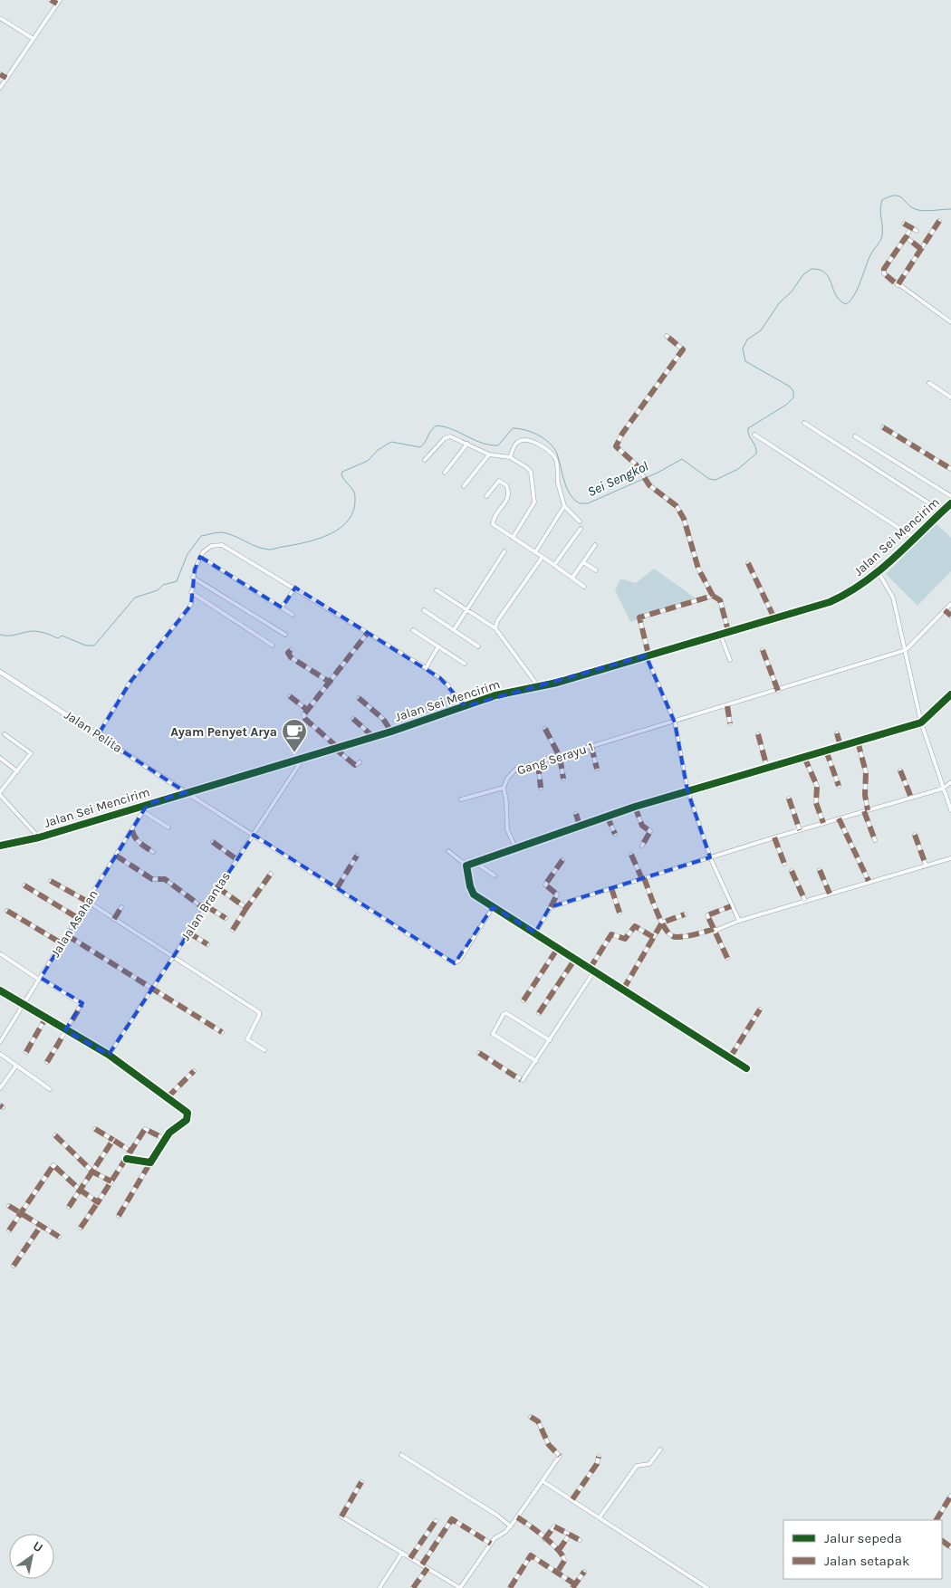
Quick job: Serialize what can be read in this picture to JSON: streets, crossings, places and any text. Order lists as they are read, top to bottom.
{
  "streets": {
    "street": [
      "Jalan Sei Mencirim",
      "Jalan Pelita",
      "Gang Serayu 1",
      "Jalan Brantas",
      "Jalan Asahan"
    ]
  },
  "crossings": [
    ["Jalan Sei Mencirim", "Jalan Pelita"],
    ["Jalan Sei Mencirim", "Jalan Brantas"],
    ["Jalan Sei Mencirim", "Jalan Asahan"]
  ],
  "water": ["Sei Sengkol"],
  "places": {
    "cafe": ["Ayam Penyet Arya"]
  },
  "legend": ["Jalur sepeda", "Jalan setapak"],
  "north": "top right"
}
